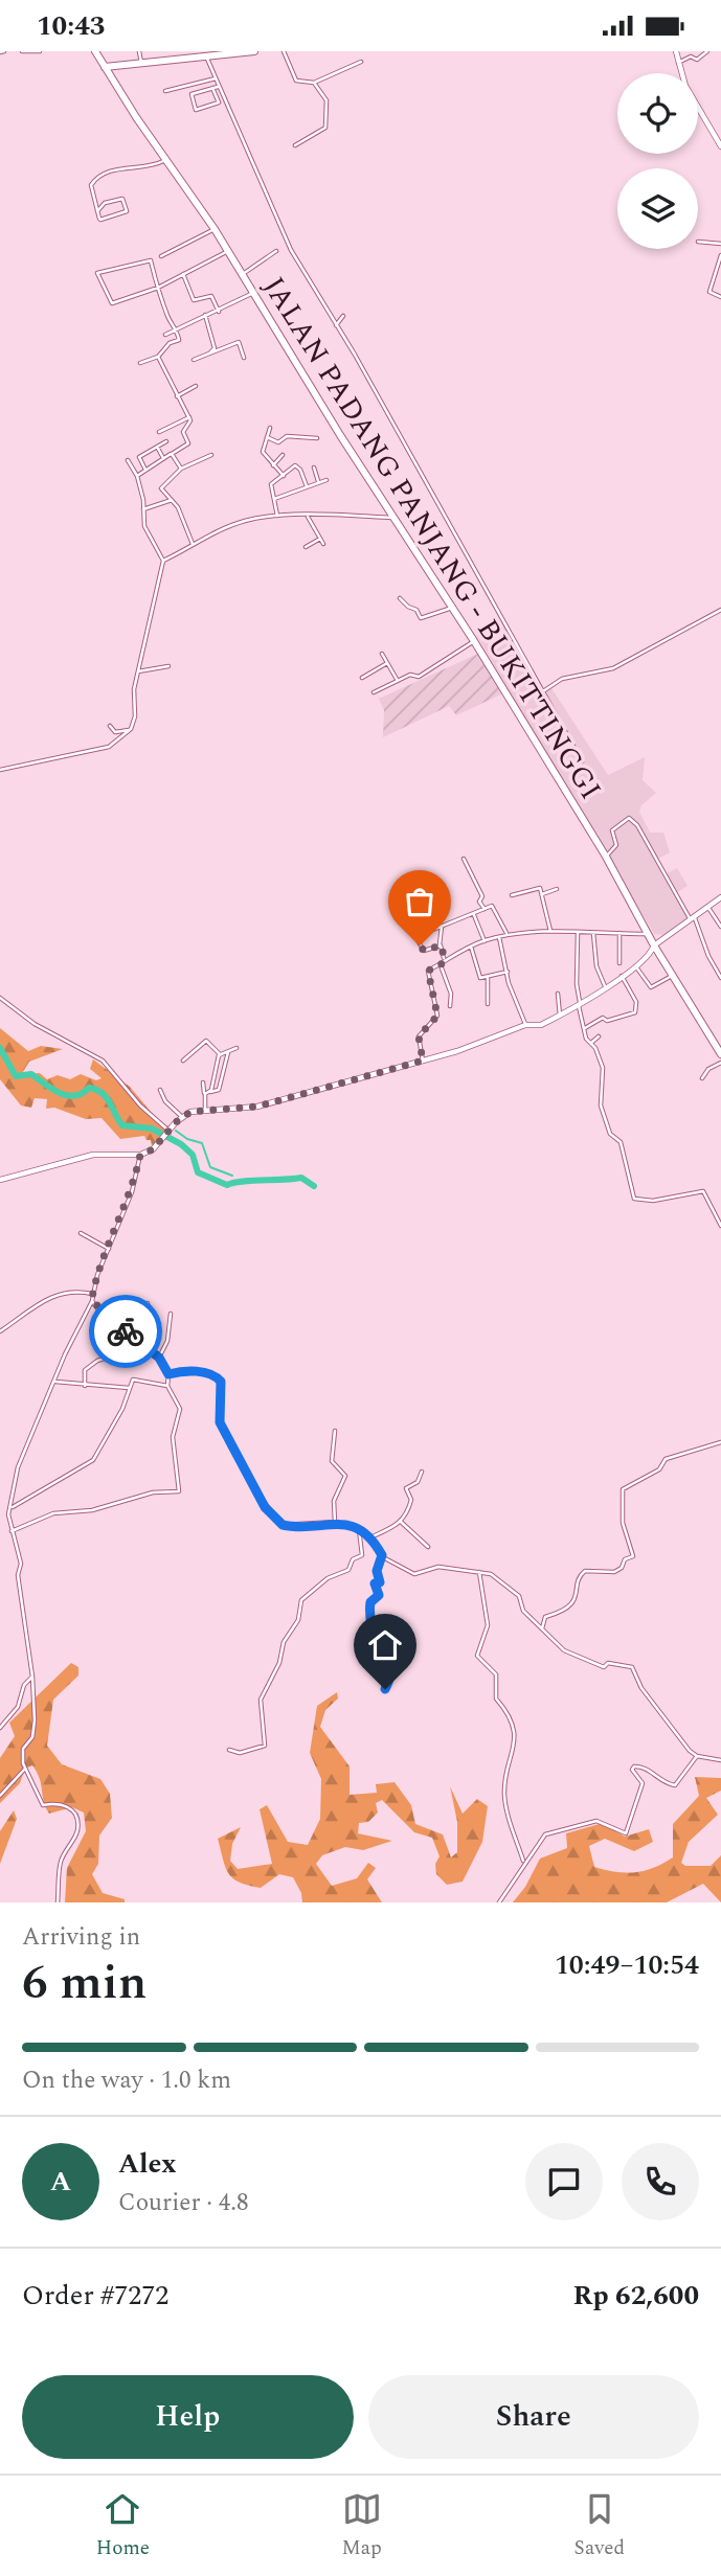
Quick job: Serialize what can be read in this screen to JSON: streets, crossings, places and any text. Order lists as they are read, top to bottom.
{
  "streets": {
    "highway": ["JALAN PADANG PANJANG - BUKITTINGGI"]
  },
  "page": {
    "status": "10:43",
    "heading": ["6 min", "Arriving in", "10:49–10:54"],
    "panel": [
      "Alex",
      "Courier · 4.8",
      "Order #7272",
      "Rp 62,600"
    ],
    "bar": "On the way · 1.0 km",
    "round": "A",
    "buttons": ["Help", "Share"],
    "tabs": ["Home", "Map", "Saved"]
  }
}
